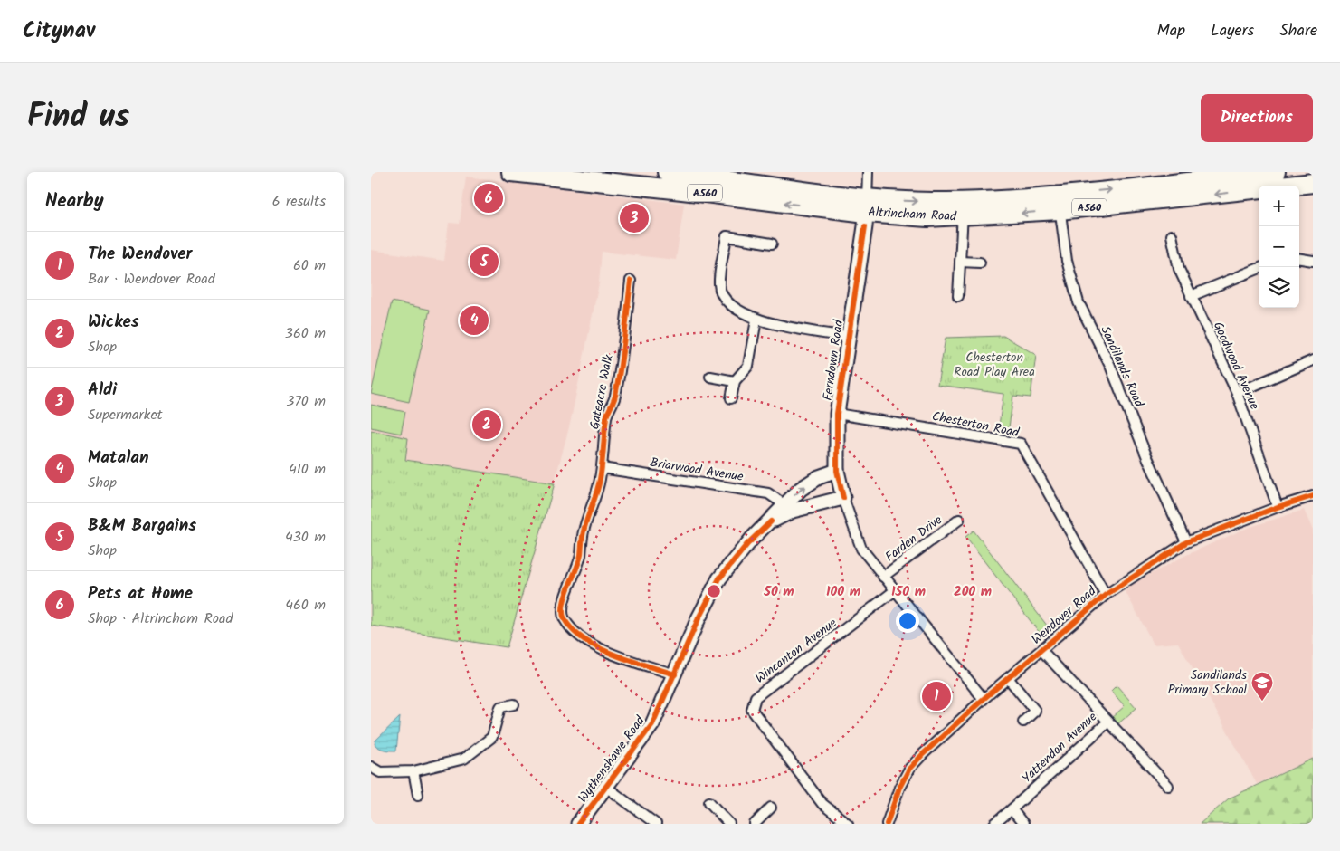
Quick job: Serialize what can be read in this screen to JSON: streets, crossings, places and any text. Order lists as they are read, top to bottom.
{
  "streets": {
    "highway": ["A560", "Altrincham Road"],
    "main road": ["Ferndown Road", "Wythenshawe Road"],
    "street": [
      "Goodwood Avenue",
      "Sandilands Road",
      "Gateacre Walk",
      "Chesterton Road",
      "Briarwood Avenue",
      "Farden Drive",
      "Wendover Road",
      "Wincanton Avenue",
      "Yattendon Avenue"
    ]
  },
  "crossings": [
    ["Altrincham Road", "Ferndown Road"],
    ["Altrincham Road", "Sandilands Road"],
    ["Ferndown Road", "Chesterton Road"],
    ["Ferndown Road", "Farden Drive"],
    ["Ferndown Road", "Wendover Road"],
    ["Ferndown Road", "Wincanton Avenue"],
    ["Ferndown Road", "Wythenshawe Road"],
    ["Goodwood Avenue", "Wendover Road"],
    ["Sandilands Road", "Wendover Road"],
    ["Gateacre Walk", "Briarwood Avenue"],
    ["Gateacre Walk", "Wythenshawe Road"],
    ["Chesterton Road", "Wendover Road"],
    ["Briarwood Avenue", "Wythenshawe Road"],
    ["Wendover Road", "Yattendon Avenue"]
  ],
  "parks": ["Chesterton Road Play Area"],
  "places": {
    "school or university": ["Sandilands Primary School"]
  },
  "page": {
    "header": "Citynav",
    "nav": ["Map", "Layers", "Share"],
    "title": "Find us",
    "buttons": "Directions",
    "heading": ["Nearby", "6 results"],
    "pins": [
      "6",
      "3",
      "5",
      "4",
      "2",
      "1"
    ],
    "map_buttons": ["+", "−"],
    "list": [
      {
        "mark": "1",
        "name": "The Wendover",
        "note": "Bar · Wendover Road",
        "value": "60 m"
      },
      {
        "mark": "2",
        "name": "Wickes",
        "note": "Shop",
        "value": "360 m"
      },
      {
        "mark": "3",
        "name": "Aldi",
        "note": "Supermarket",
        "value": "370 m"
      },
      {
        "mark": "4",
        "name": "Matalan",
        "note": "Shop",
        "value": "410 m"
      },
      {
        "mark": "5",
        "name": "B&M Bargains",
        "note": "Shop",
        "value": "430 m"
      },
      {
        "mark": "6",
        "name": "Pets at Home",
        "note": "Shop · Altrincham Road",
        "value": "460 m"
      }
    ]
  },
  "rings": [
    "50 m",
    "100 m",
    "150 m",
    "200 m"
  ]
}
